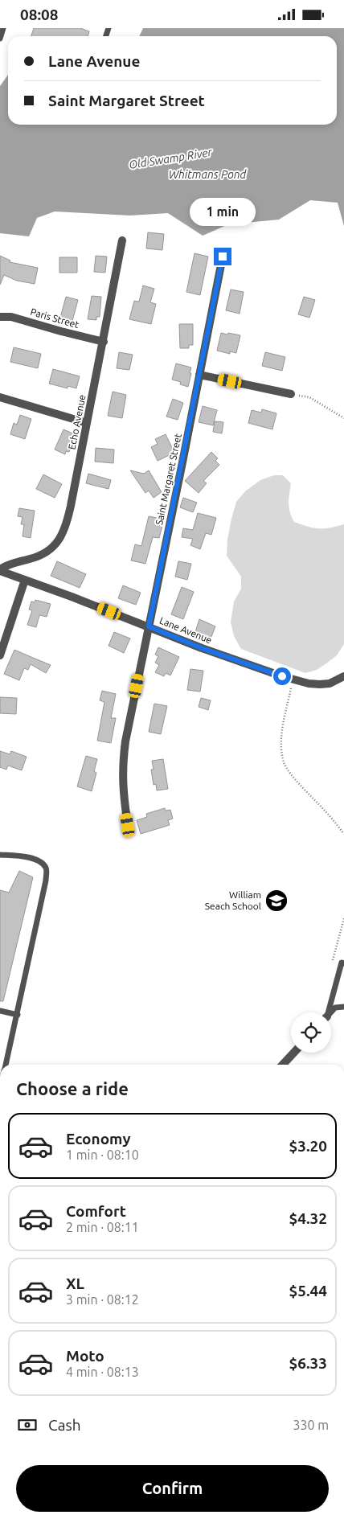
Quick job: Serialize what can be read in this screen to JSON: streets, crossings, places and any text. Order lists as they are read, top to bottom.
{
  "streets": {
    "street": [
      "Paris Street",
      "Echo Avenue",
      "Saint Margaret Street",
      "Lane Avenue"
    ]
  },
  "crossings": [
    ["Paris Street", "Echo Avenue"],
    ["Echo Avenue", "Lane Avenue"],
    ["Saint Margaret Street", "Lane Avenue"]
  ],
  "water": ["Old Swamp River", "Whitmans Pond"],
  "places": {
    "school or university": ["William Seach School"]
  },
  "page": {
    "status": "08:08",
    "banner": ["Lane Avenue", "Saint Margaret Street"],
    "bubble": "1 min",
    "heading": "Choose a ride",
    "list": [
      {
        "name": "Economy",
        "note": "1 min · 08:10",
        "value": "$3.20"
      },
      {
        "name": "Comfort",
        "note": "2 min · 08:11",
        "value": "$4.32"
      },
      {
        "name": "XL",
        "note": "3 min · 08:12",
        "value": "$5.44"
      },
      {
        "name": "Moto",
        "note": "4 min · 08:13",
        "value": "$6.33"
      }
    ],
    "pay": ["Cash", "330 m"],
    "buttons": "Confirm"
  }
}
